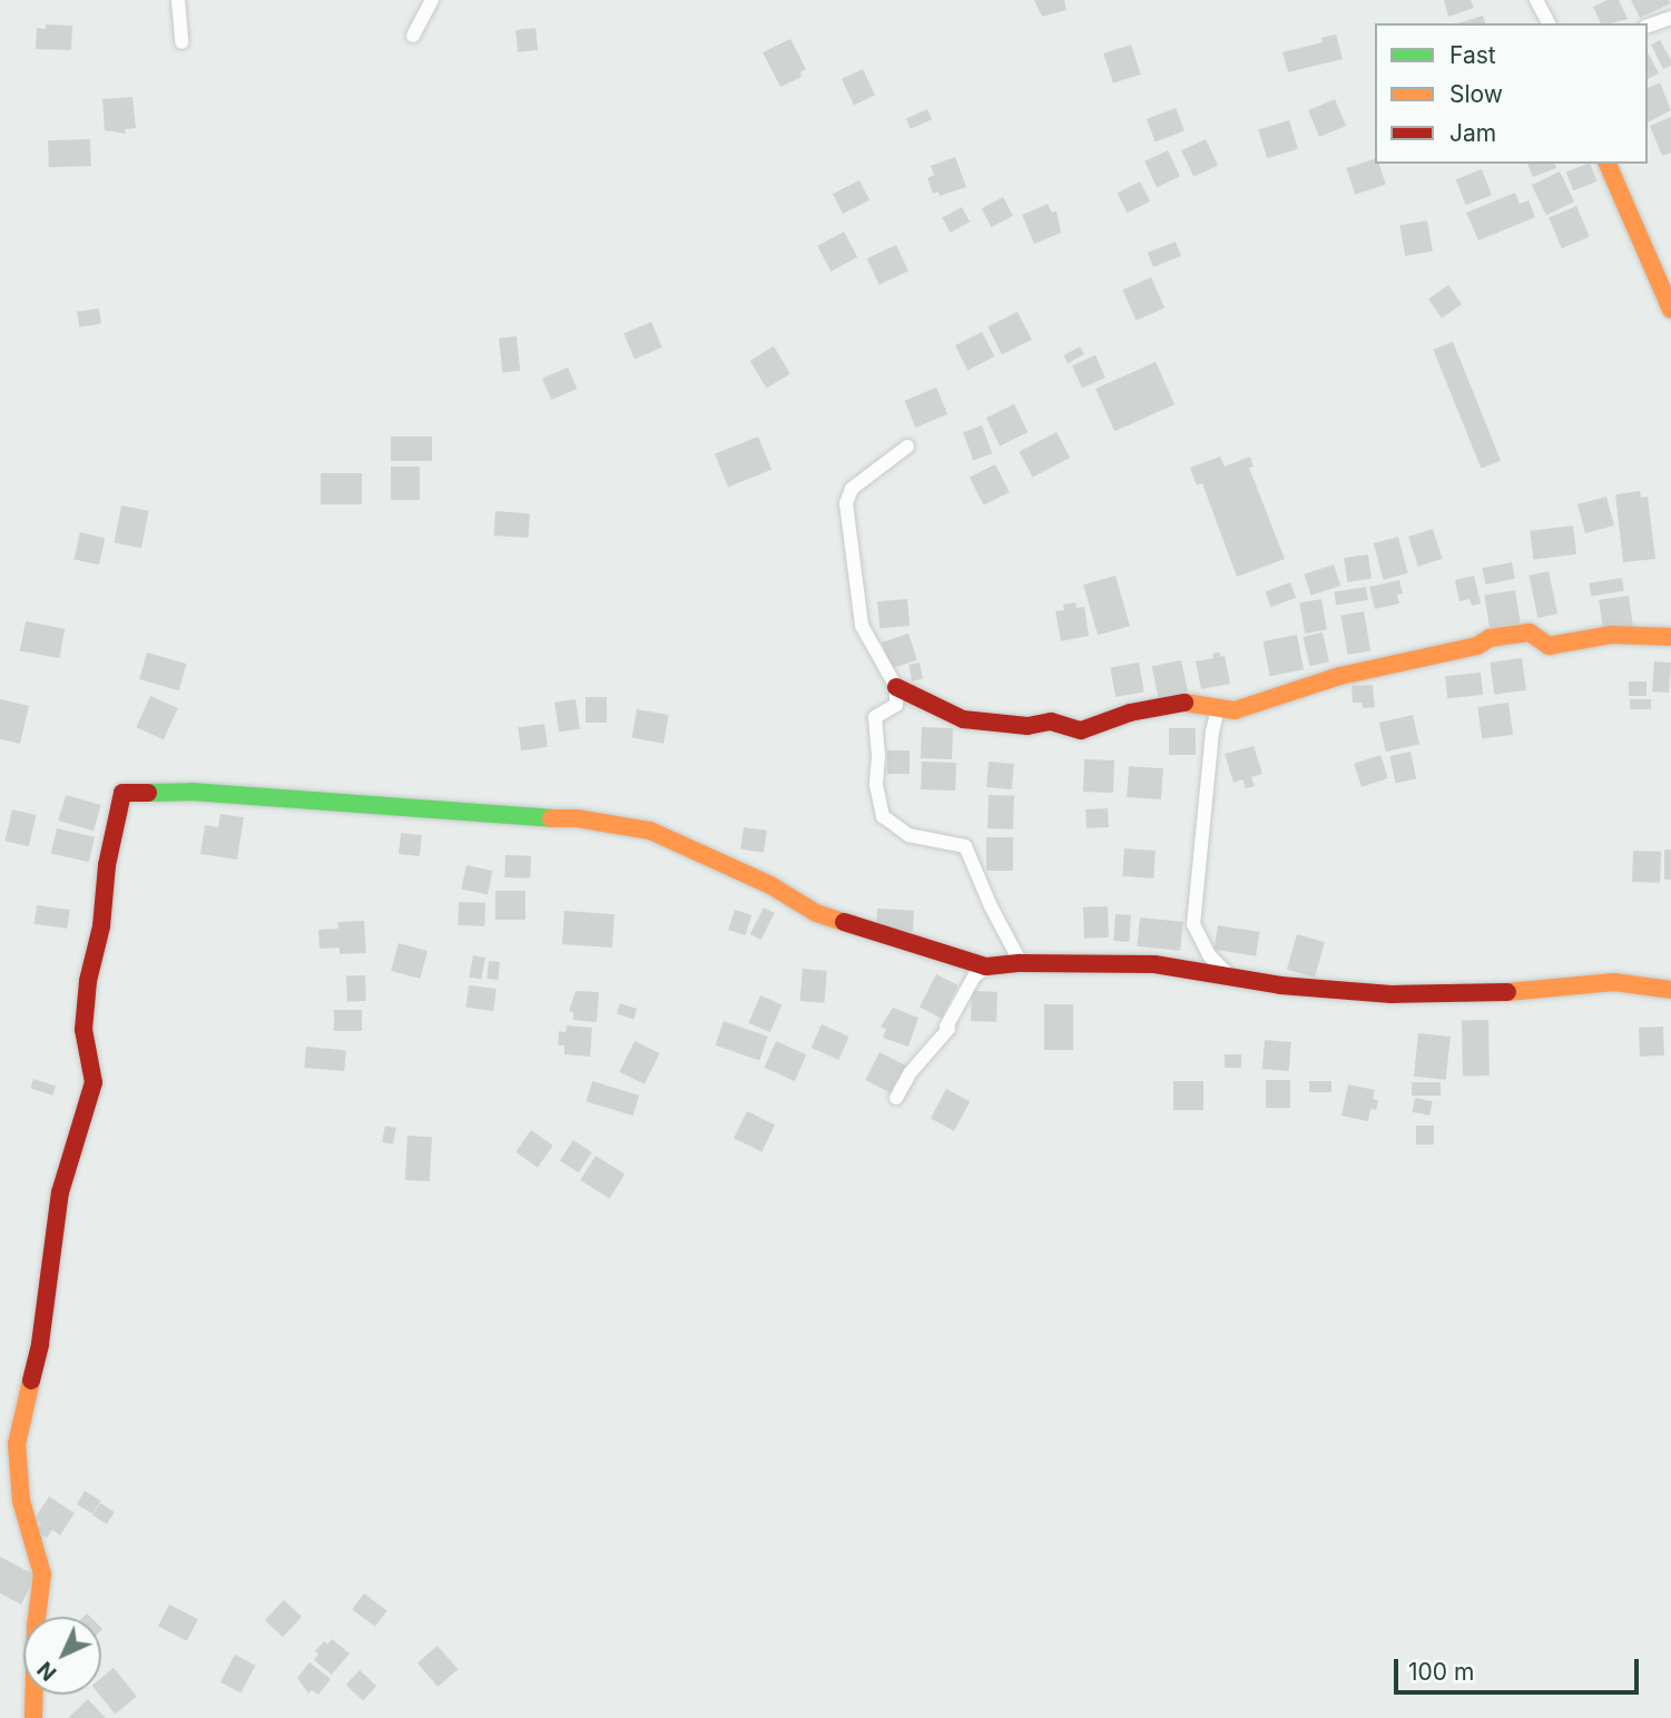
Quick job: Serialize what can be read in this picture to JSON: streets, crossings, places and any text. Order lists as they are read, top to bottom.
{
  "legend": ["Fast", "Slow", "Jam"],
  "scale_bar": "100 m",
  "north": "bottom left"
}
